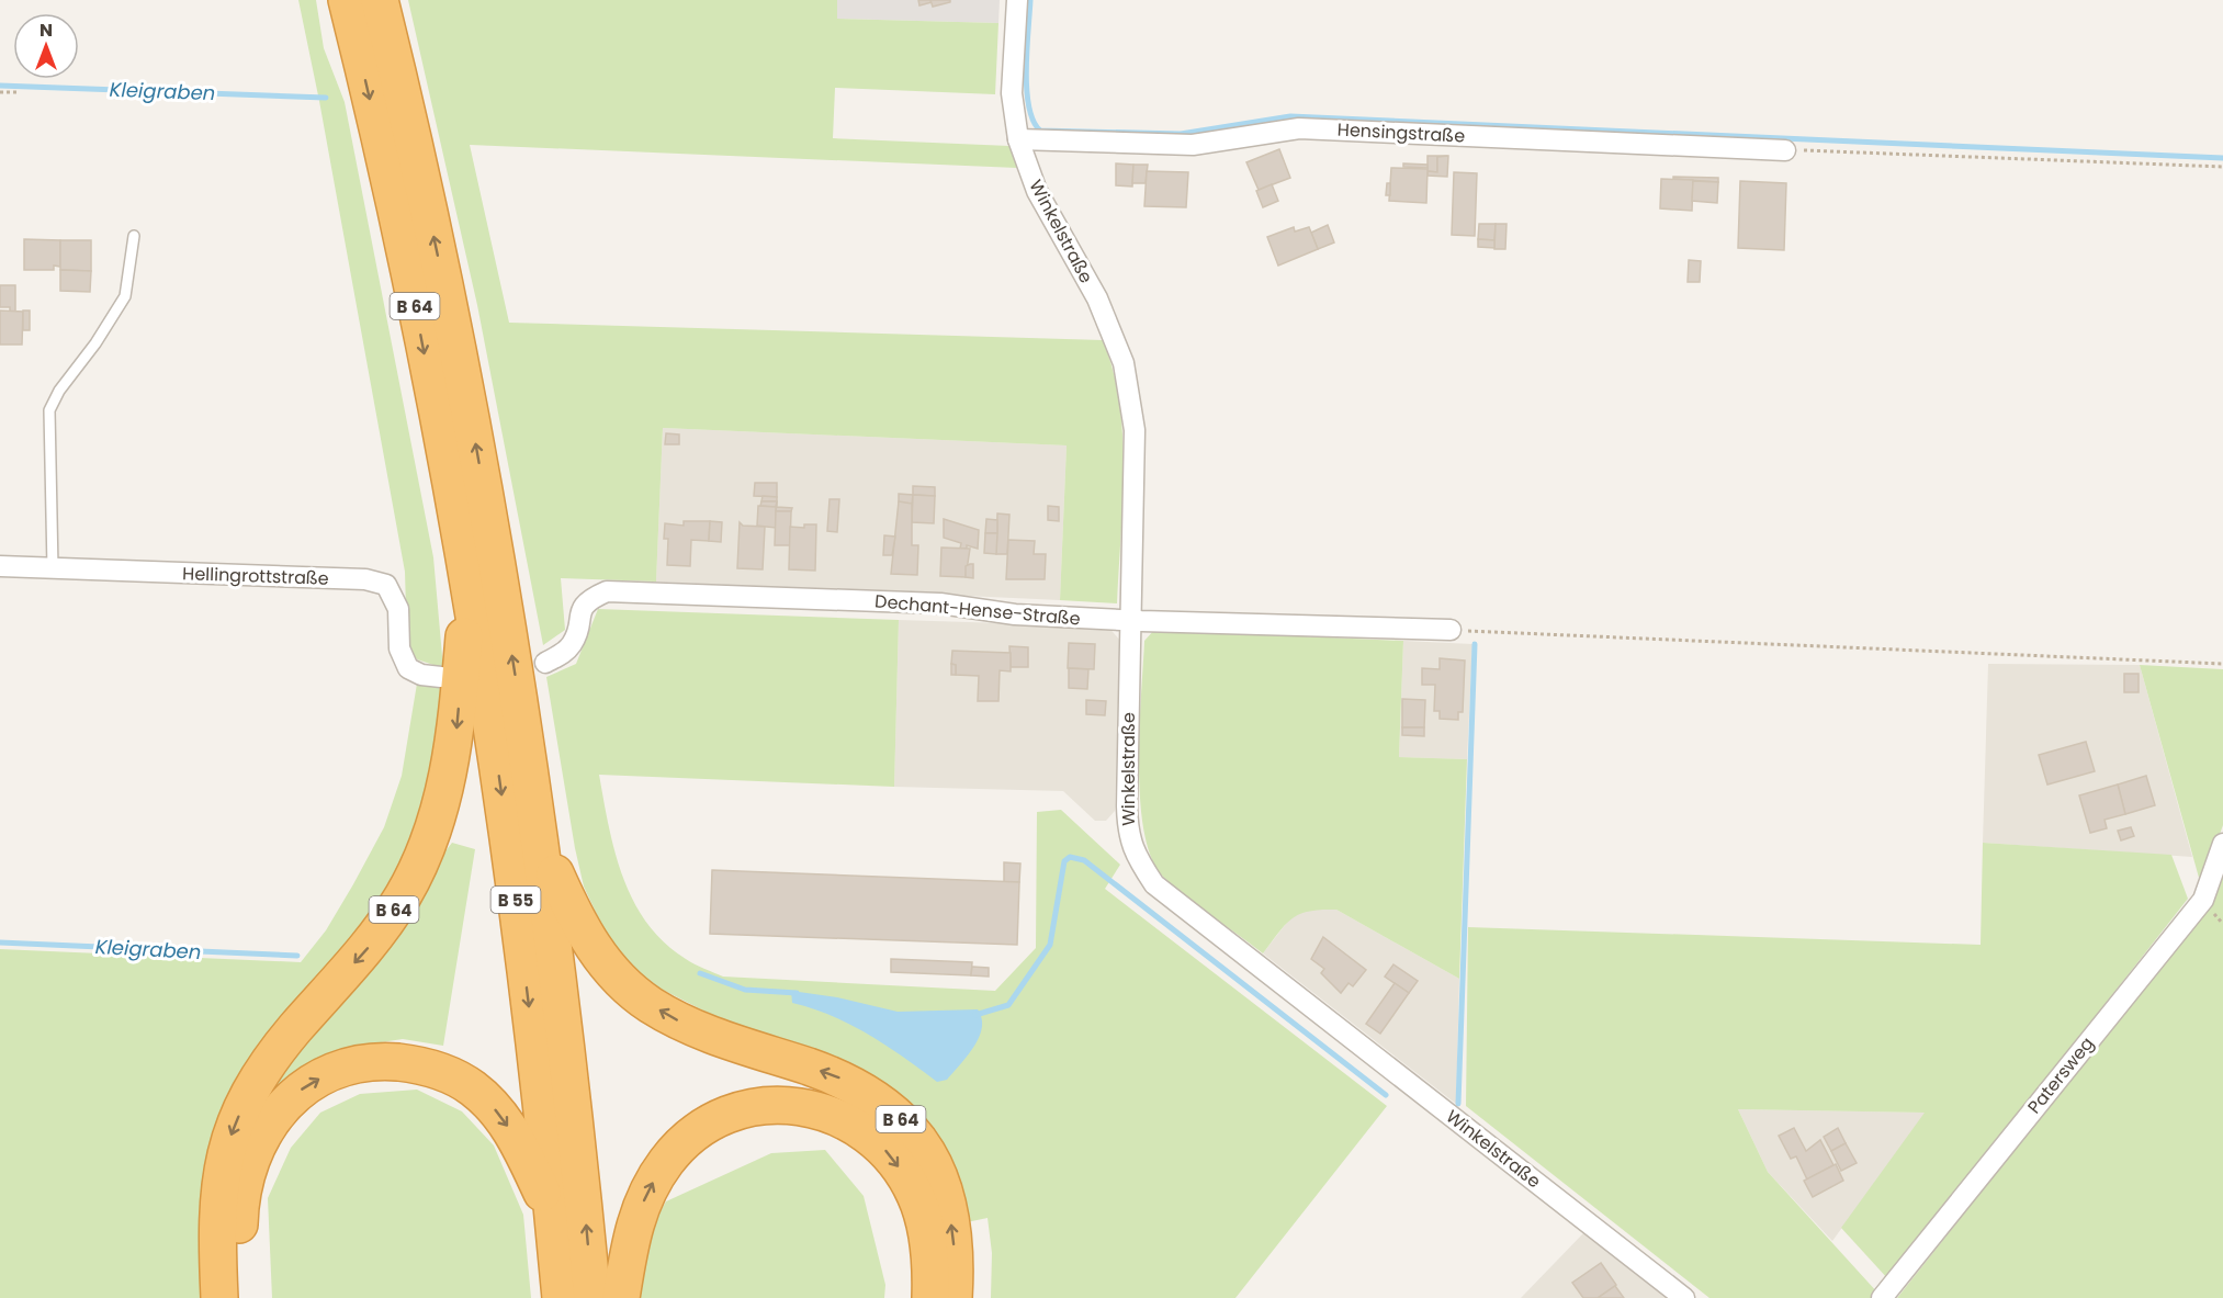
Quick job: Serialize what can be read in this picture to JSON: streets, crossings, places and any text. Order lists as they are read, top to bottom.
{
  "streets": {
    "highway": ["B 64", "B 55"],
    "street": [
      "Hensingstraße",
      "Winkelstraße",
      "Hellingrottstraße",
      "Dechant-Hense-Straße",
      "Patersweg"
    ]
  },
  "crossings": [
    ["Hensingstraße", "Winkelstraße"],
    ["Winkelstraße", "Dechant-Hense-Straße"],
    ["B 64", "B 55"]
  ],
  "water": ["Kleigraben"],
  "north": "top"
}
